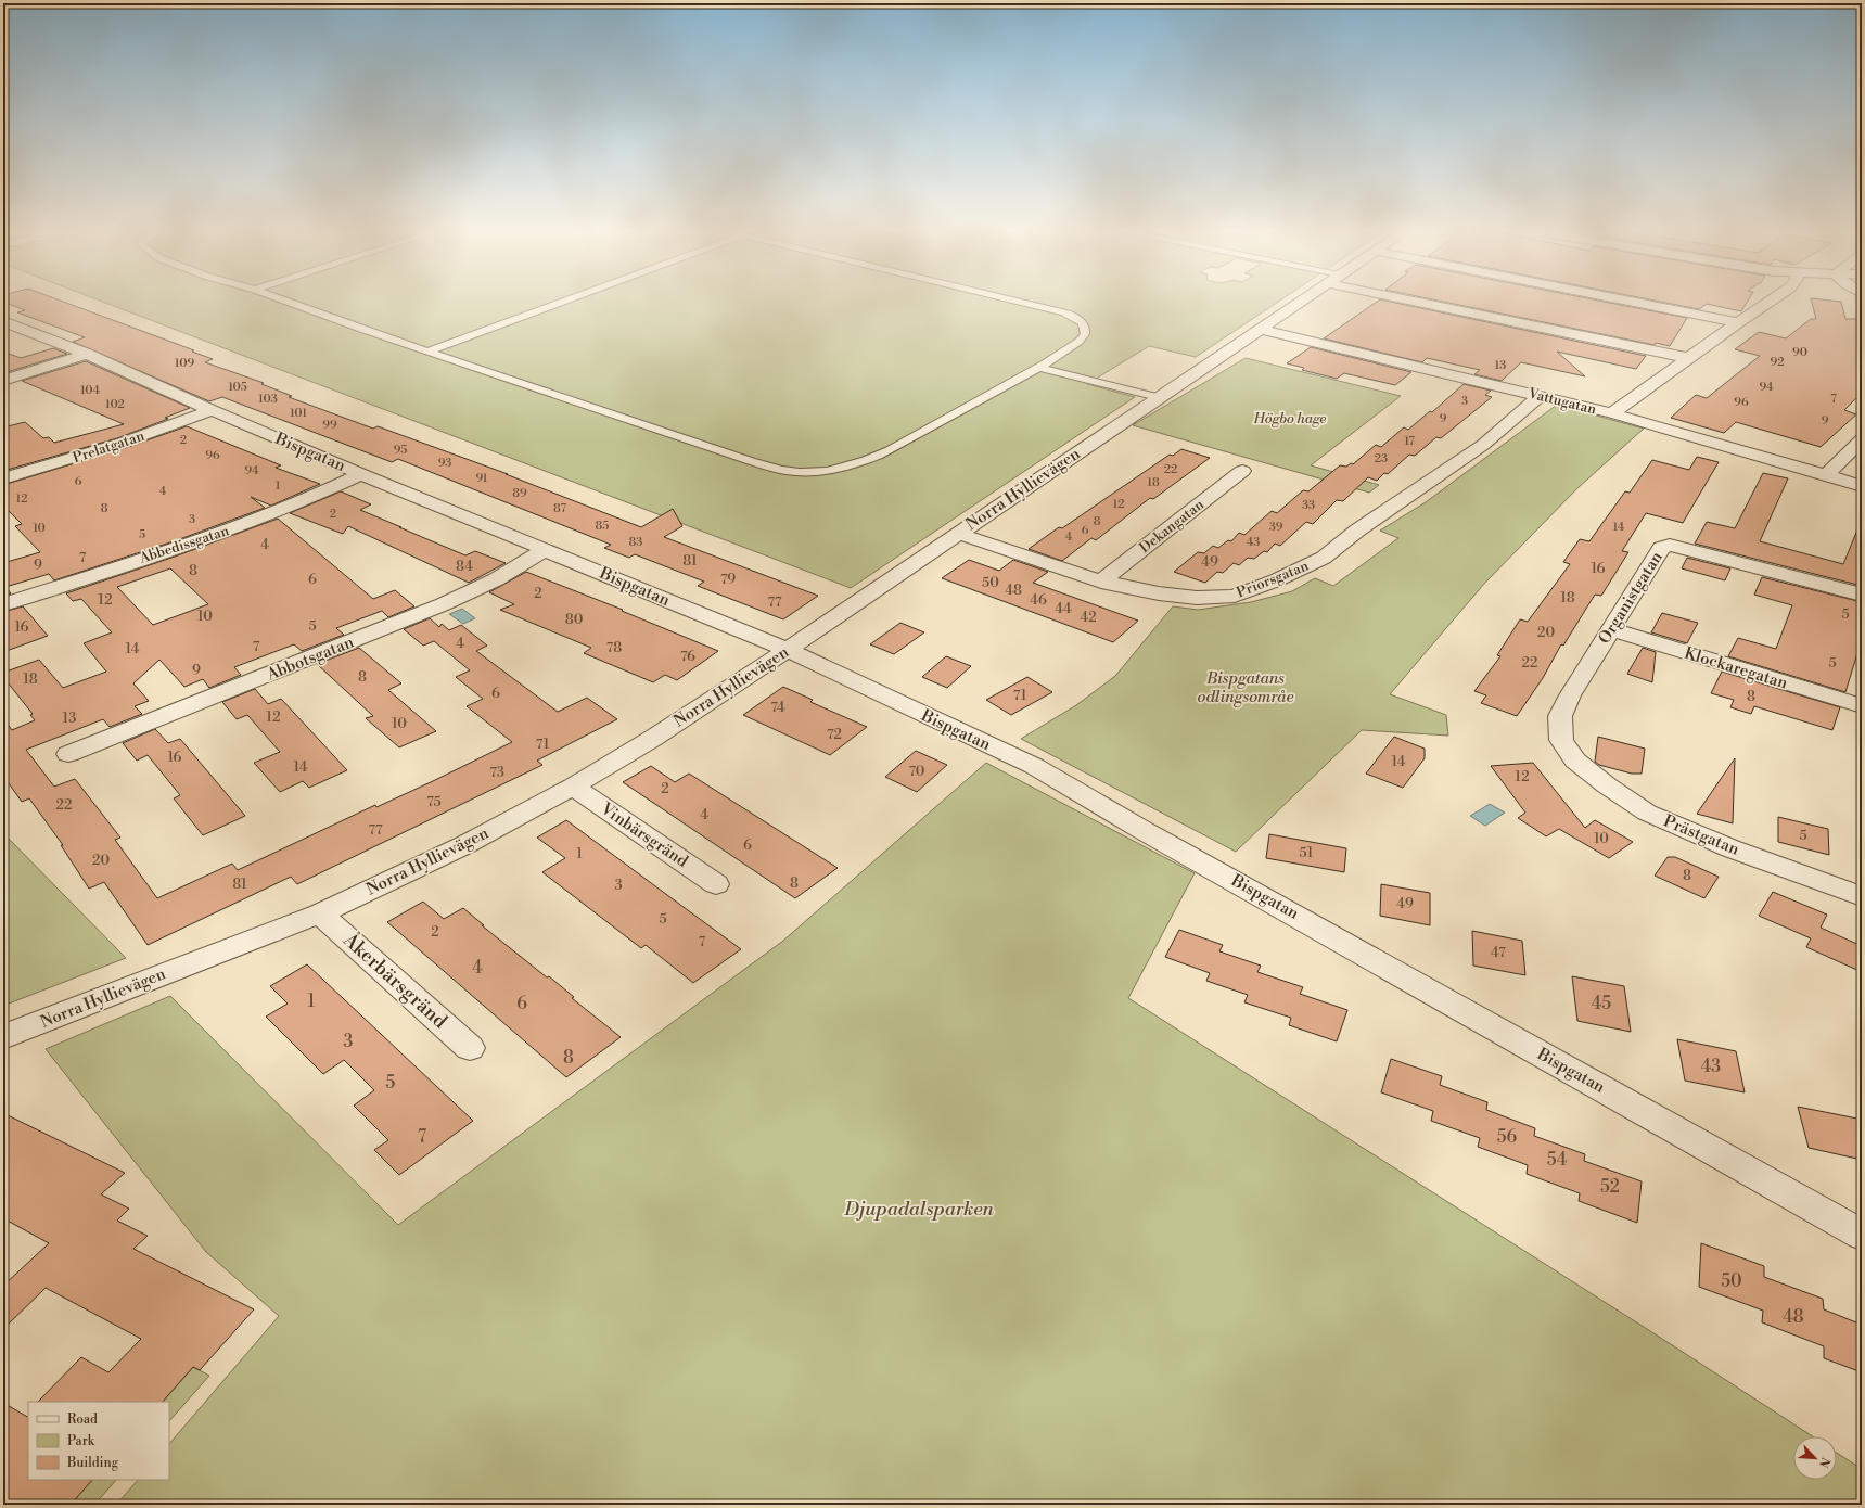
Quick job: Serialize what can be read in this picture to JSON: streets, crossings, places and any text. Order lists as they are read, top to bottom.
{
  "streets": {
    "street": [
      "Vattugatan",
      "Prelatgatan",
      "Bispgatan",
      "Norra Hyllievägen",
      "Dekangatan",
      "Abbedissgatan",
      "Priorsgatan",
      "Organistgatan",
      "Abbotsgatan",
      "Klockaregatan",
      "Vinbärsgränd",
      "Prästgatan",
      "Åkerbärsgränd"
    ]
  },
  "crossings": [
    ["Vattugatan", "Norra Hyllievägen"],
    ["Vattugatan", "Priorsgatan"],
    ["Prelatgatan", "Bispgatan"],
    ["Bispgatan", "Norra Hyllievägen"],
    ["Bispgatan", "Abbedissgatan"],
    ["Bispgatan", "Abbotsgatan"],
    ["Norra Hyllievägen", "Priorsgatan"],
    ["Norra Hyllievägen", "Vinbärsgränd"],
    ["Norra Hyllievägen", "Åkerbärsgränd"],
    ["Dekangatan", "Priorsgatan"],
    ["Organistgatan", "Klockaregatan"],
    ["Organistgatan", "Prästgatan"]
  ],
  "parks": ["Högbo hage", "Bispgatans odlingsområe", "Djupadalsparken"],
  "house_numbers": [
    "90",
    "92",
    "109",
    "13",
    "105",
    "94",
    "104",
    "103",
    "7",
    "3",
    "96",
    "102",
    "101",
    "9",
    "9",
    "99",
    "2",
    "17",
    "95",
    "96",
    "23",
    "93",
    "22",
    "94",
    "91",
    "6",
    "18",
    "1",
    "4",
    "89",
    "12",
    "12",
    "33",
    "8",
    "87",
    "2",
    "3",
    "8",
    "85",
    "39",
    "14",
    "10",
    "6",
    "5",
    "4",
    "83",
    "43",
    "4",
    "7",
    "81",
    "49",
    "9",
    "84",
    "16",
    "8",
    "6",
    "79",
    "50",
    "48",
    "2",
    "18",
    "12",
    "46",
    "77",
    "44",
    "5",
    "10",
    "42",
    "80",
    "5",
    "16",
    "20",
    "4",
    "7",
    "78",
    "14",
    "76",
    "22",
    "5",
    "9",
    "8",
    "18",
    "6",
    "71",
    "8",
    "74",
    "12",
    "13",
    "10",
    "72",
    "71",
    "16",
    "14",
    "14",
    "70",
    "73",
    "12",
    "2",
    "75",
    "22",
    "4",
    "77",
    "5",
    "10",
    "6",
    "51",
    "1",
    "20",
    "8",
    "8",
    "81",
    "3",
    "49",
    "5",
    "2",
    "7",
    "47",
    "4",
    "1",
    "6",
    "45",
    "3",
    "8",
    "43",
    "5",
    "7",
    "56",
    "54",
    "52",
    "50",
    "48"
  ],
  "legend": ["Road", "Park", "Building"],
  "north": "bottom right"
}
